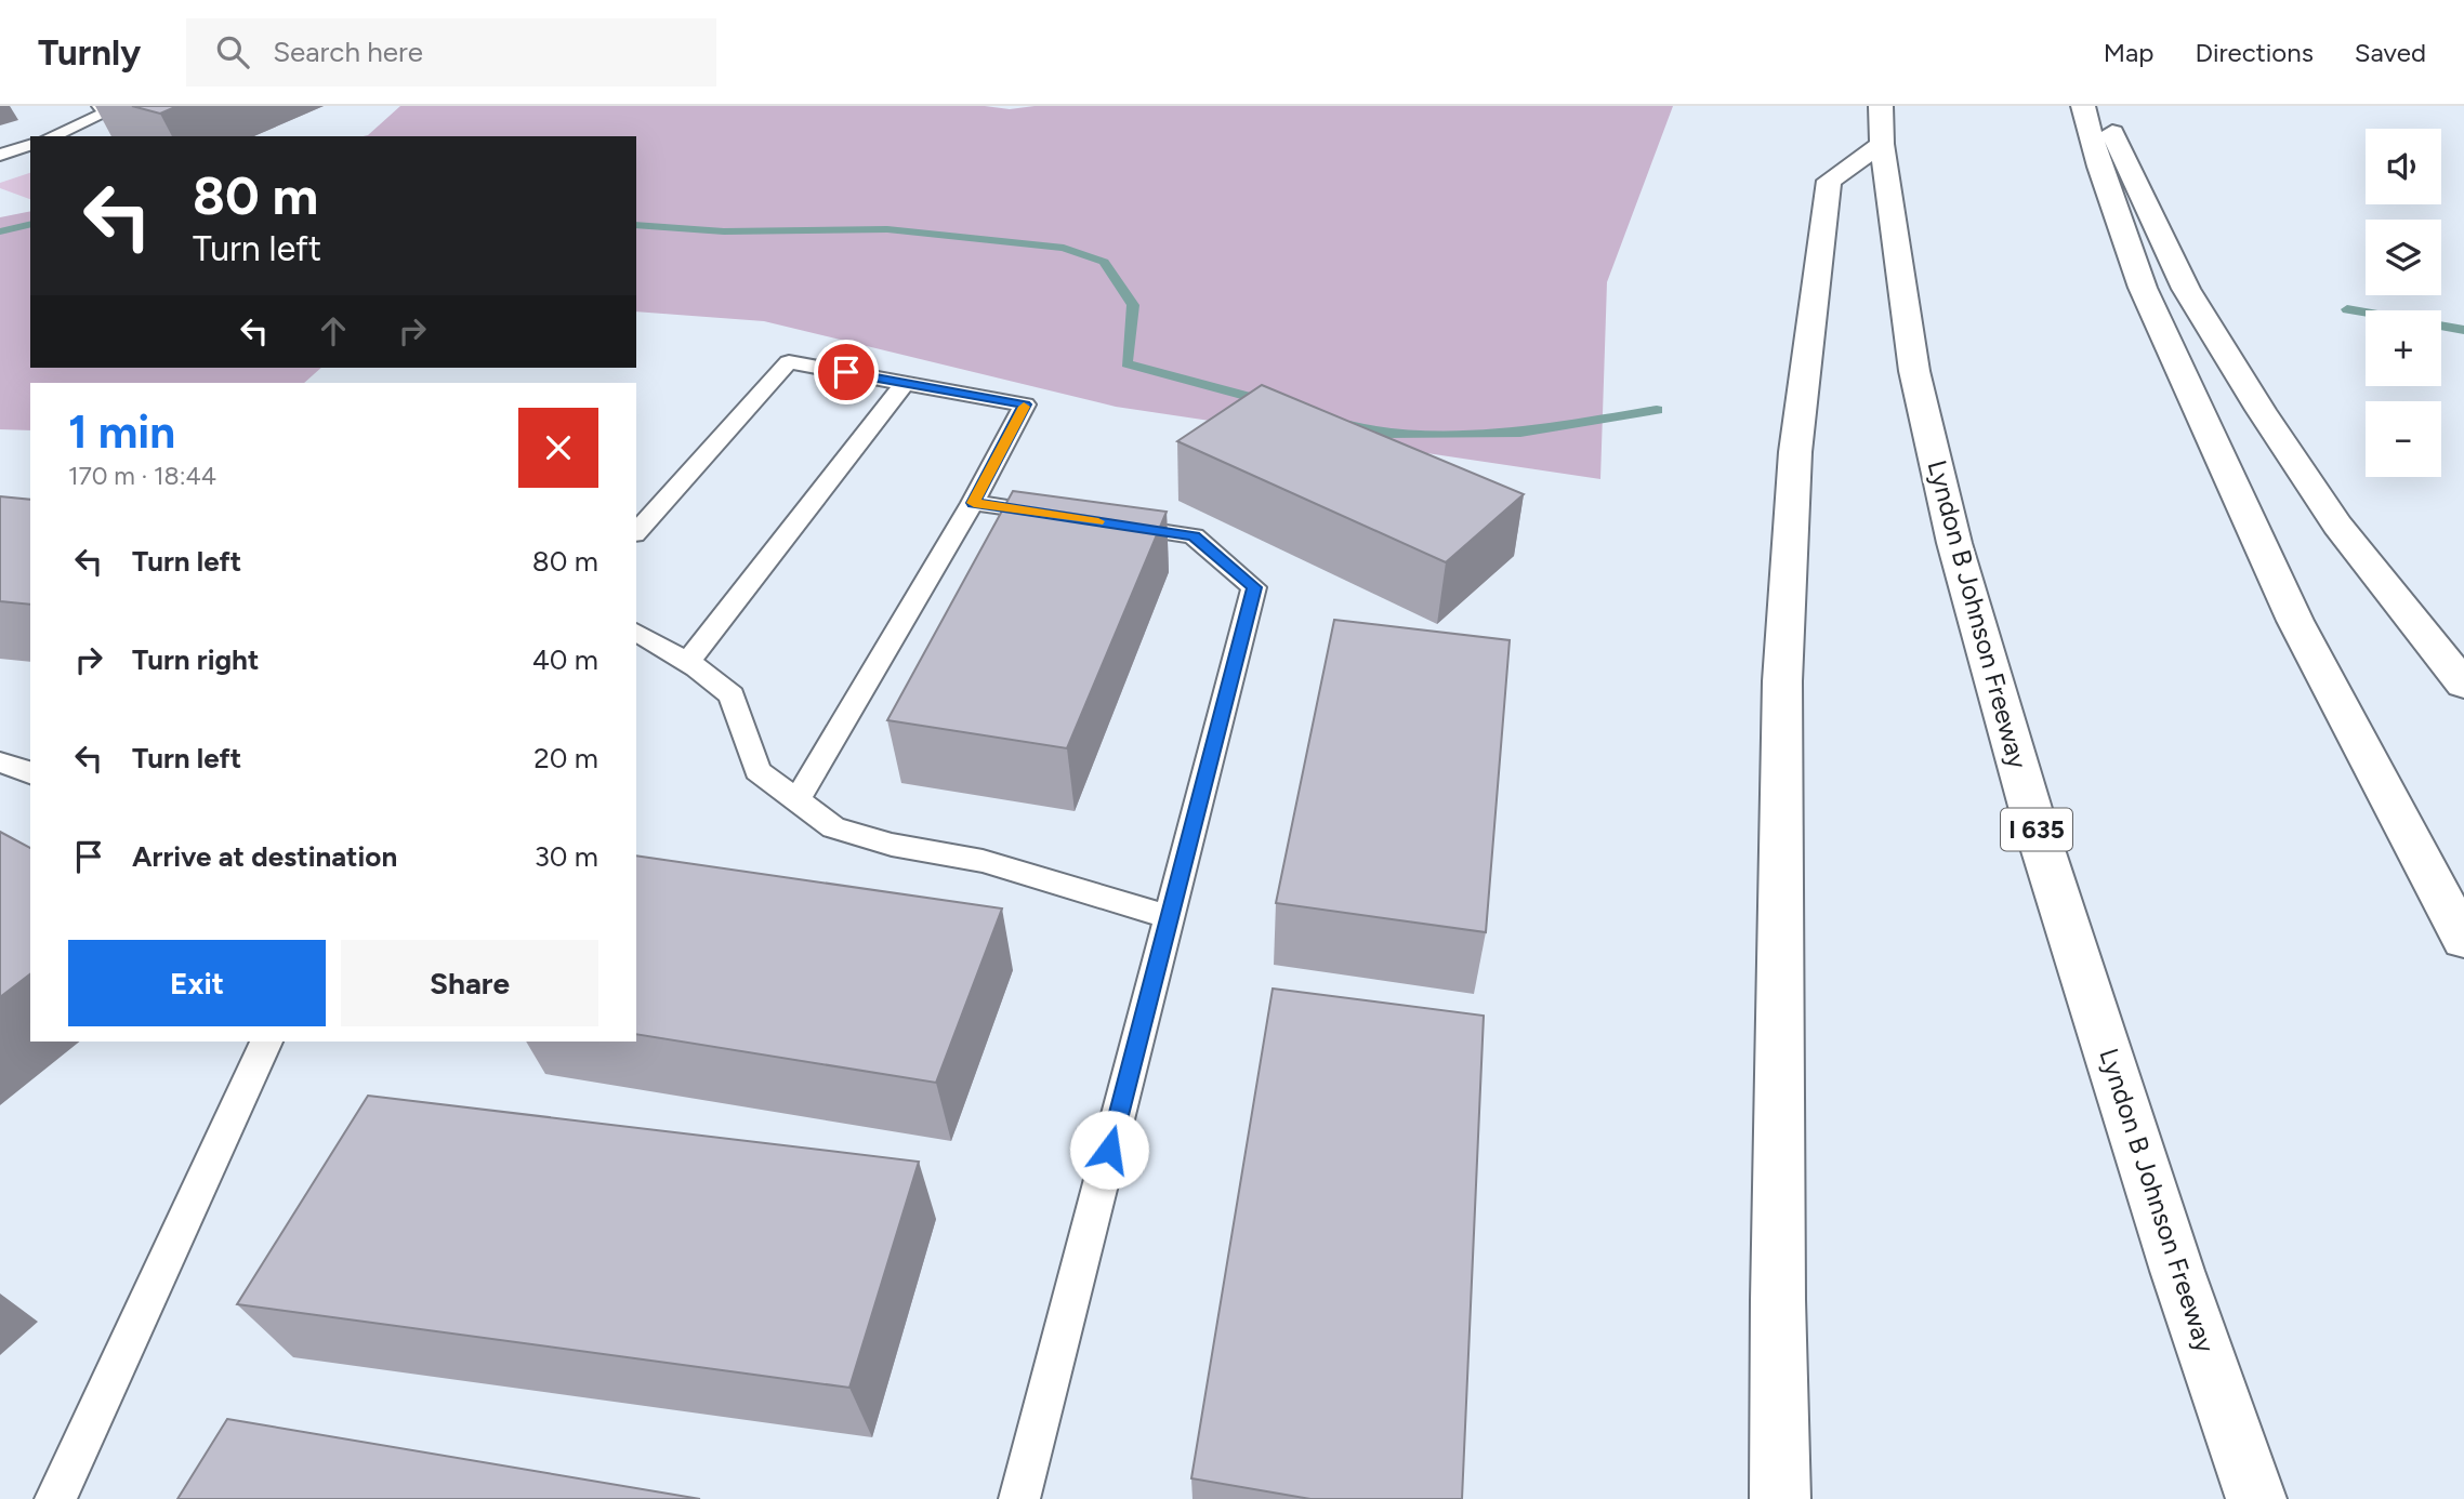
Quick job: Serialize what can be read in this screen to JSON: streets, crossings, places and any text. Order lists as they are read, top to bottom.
{
  "streets": {
    "highway": ["Lyndon B Johnson Freeway", "I 635"]
  },
  "page": {
    "header": "Turnly",
    "search": "Search here",
    "nav": ["Map", "Directions", "Saved"],
    "map_buttons": ["+", "−"],
    "turn": ["80 m", "Turn left"],
    "heading": ["1 min", "170 m · 18:44"],
    "list": [
      {
        "name": "Turn left",
        "value": "80 m"
      },
      {
        "name": "Turn right",
        "value": "40 m"
      },
      {
        "name": "Turn left",
        "value": "20 m"
      },
      {
        "name": "Arrive at destination",
        "value": "30 m"
      }
    ],
    "buttons": ["Exit", "Share"]
  }
}
